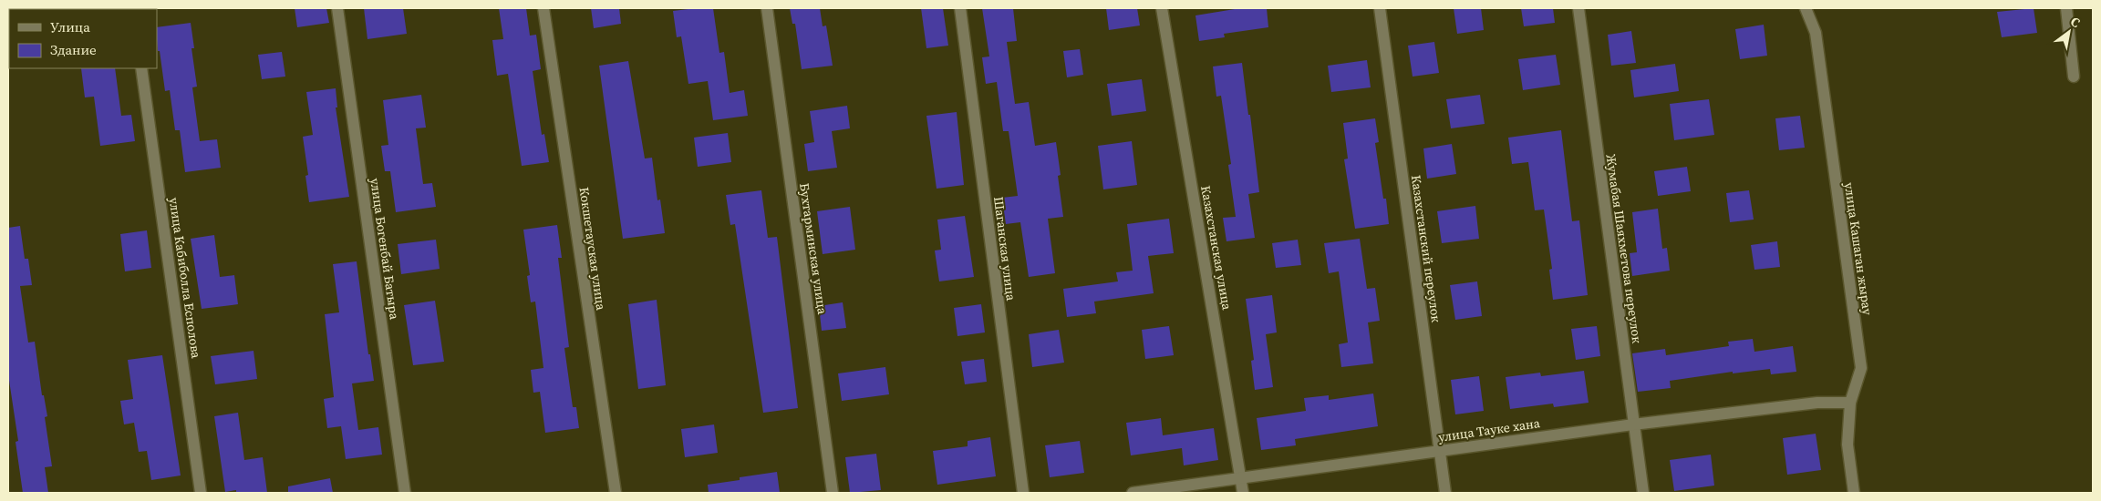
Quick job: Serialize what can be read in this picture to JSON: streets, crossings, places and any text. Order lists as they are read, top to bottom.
{
  "streets": {
    "street": [
      "Казахстанская улица",
      "улица Богенбай Батыра",
      "Кокшетауская улица",
      "Бухтарминская улица",
      "Шаганская улица",
      "Казахстанский переулок",
      "Жумабая Шаяхметова переулок",
      "улица Кашаган жырау",
      "улица Кабиболла Есполова",
      "улица Тауке хана"
    ]
  },
  "crossings": [
    ["Казахстанская улица", "улица Тауке хана"],
    ["Казахстанский переулок", "улица Тауке хана"],
    ["Жумабая Шаяхметова переулок", "улица Тауке хана"],
    ["улица Кашаган жырау", "улица Тауке хана"]
  ],
  "legend": ["Улица", "Здание"],
  "north": "top right"
}
